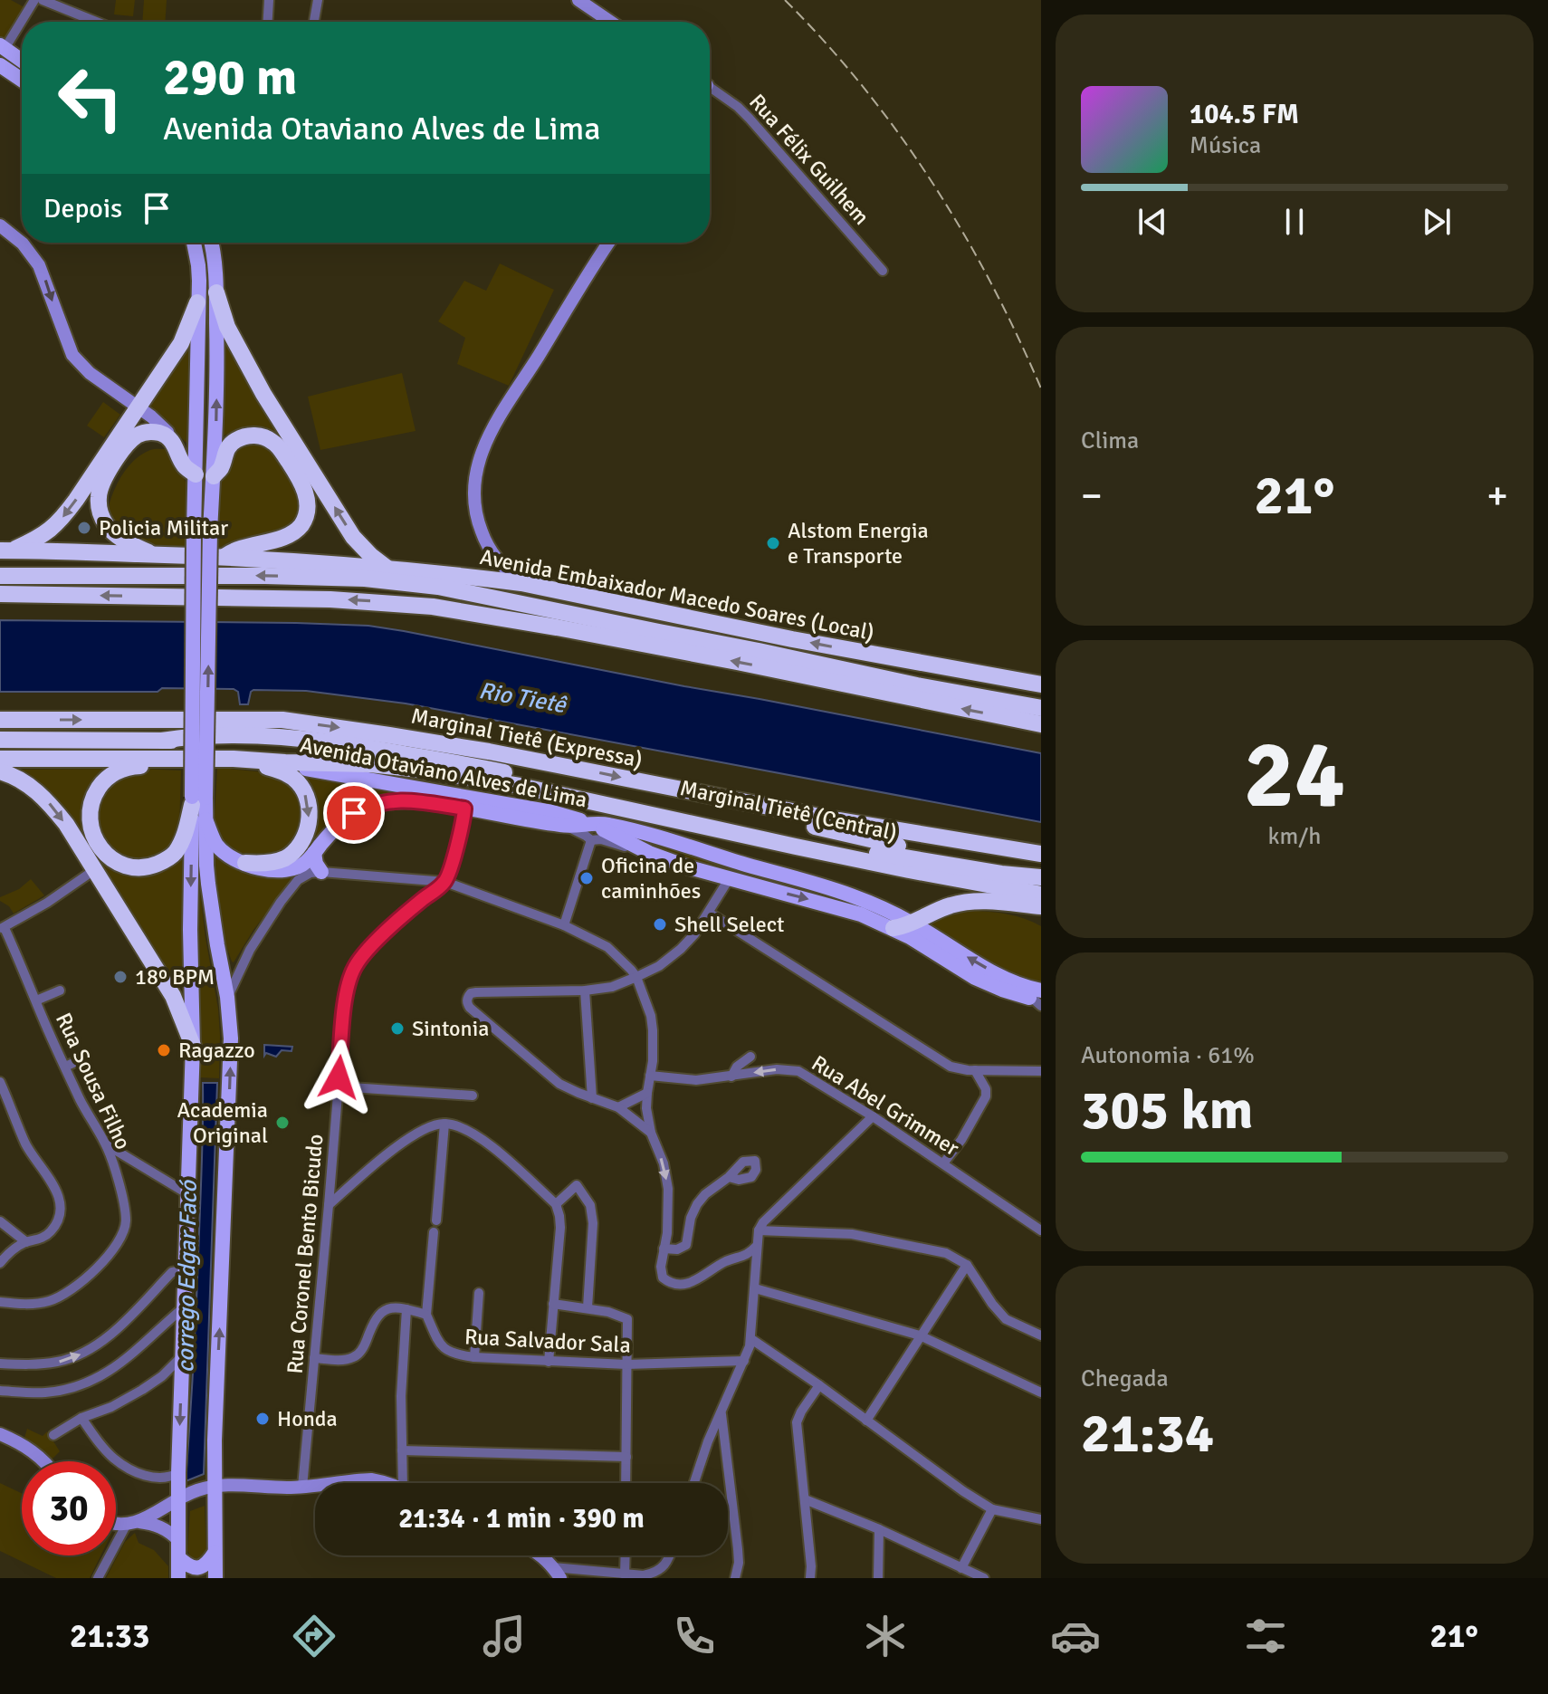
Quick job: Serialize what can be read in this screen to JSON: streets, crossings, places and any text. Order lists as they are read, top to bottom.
{
  "streets": {
    "highway": [
      "Avenida Embaixador Macedo Soares (Local)",
      "Marginal Tietê (Expressa)",
      "Avenida Otaviano Alves de Lima",
      "Marginal Tietê (Central)"
    ],
    "street": [
      "Rua Félix Guilhem",
      "Rua Sousa Filho",
      "Rua Abel Grimmer",
      "Rua Coronel Bento Bicudo",
      "Rua Salvador Sala"
    ]
  },
  "crossings": [
    ["Marginal Tietê (Expressa)", "Marginal Tietê (Central)"]
  ],
  "water": ["Rio Tietê", "corrego Edgar Facó"],
  "places": [
    "Policia Militar",
    "Alstom Energia e Transporte",
    "Oficina de caminhões",
    "Shell Select",
    "18º BPM",
    "Sintonia",
    "Ragazzo",
    "Academia Original",
    "Honda"
  ],
  "page": {
    "turn": ["290 m", "Avenida Otaviano Alves de Lima"],
    "song": ["104.5 FM", "Música"],
    "then": "Depois",
    "tile": [
      "Clima",
      ["24", "km/h"],
      ["Autonomia · 61%", "305 km"],
      ["Chegada", "21:34"]
    ],
    "heat": ["−", "21°", "+"],
    "limit": "30",
    "trip": "21:34 · 1 min · 390 m",
    "tabs": ["21:33", "21°"]
  }
}
